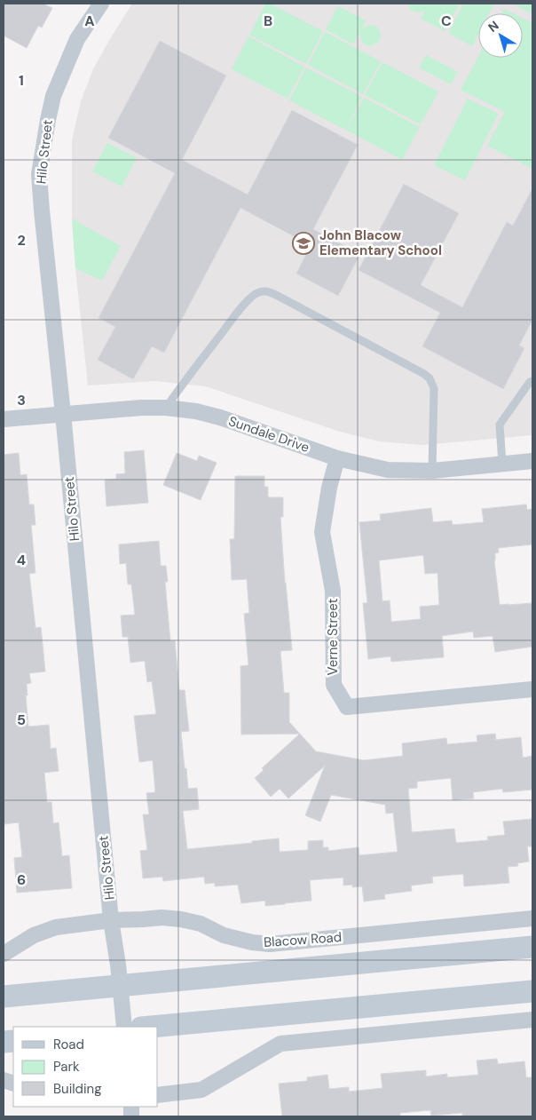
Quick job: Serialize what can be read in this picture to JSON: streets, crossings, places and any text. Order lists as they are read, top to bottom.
{
  "streets": {
    "main road": ["Blacow Road"],
    "street": ["Hilo Street", "Sundale Drive", "Verne Street"]
  },
  "crossings": [
    ["Hilo Street", "Sundale Drive"],
    ["Hilo Street", "Blacow Road"],
    ["Sundale Drive", "Verne Street"]
  ],
  "places": {
    "school or university": ["John Blacow Elementary School"]
  },
  "legend": ["Road", "Park", "Building"],
  "north": "top left",
  "grid": {
    "columns": ["A", "B", "C"],
    "rows": [
      "1",
      "2",
      "3",
      "4",
      "5",
      "6"
    ]
  }
}
